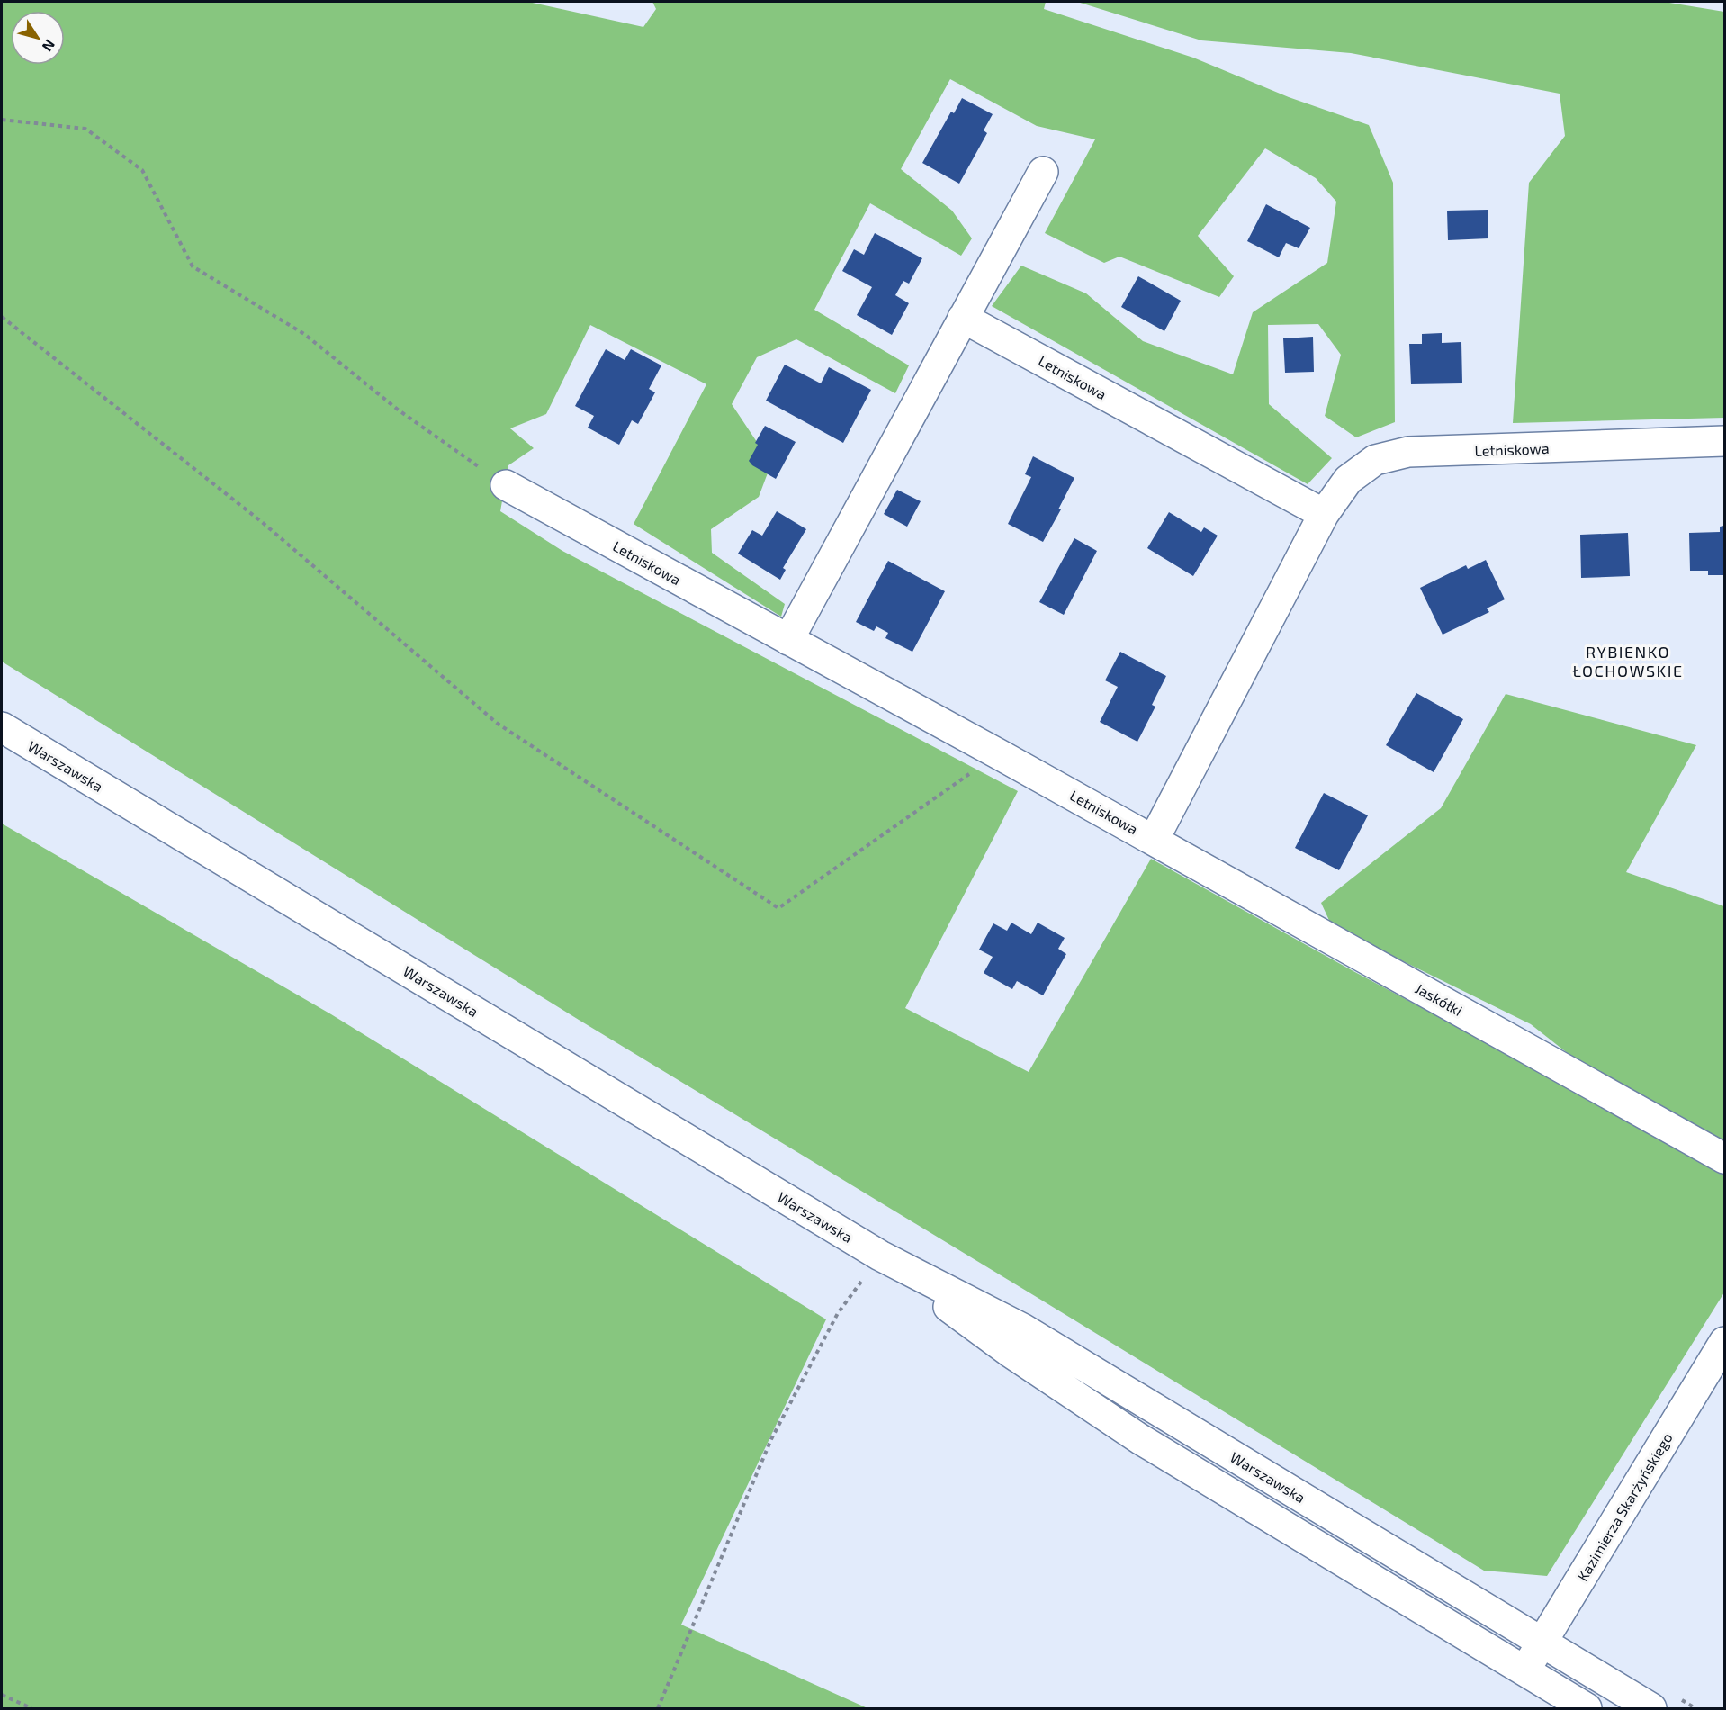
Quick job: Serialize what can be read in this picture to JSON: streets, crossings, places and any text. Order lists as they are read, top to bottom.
{
  "streets": {
    "street": [
      "Letniskowa",
      "Warszawska",
      "Jaskółki",
      "Kazimierza Skarżyńskiego"
    ]
  },
  "crossings": [
    ["Letniskowa", "Jaskółki"],
    ["Warszawska", "Kazimierza Skarżyńskiego"]
  ],
  "districts": ["RYBIENKO ŁOCHOWSKIE"],
  "north": "bottom right"
}
